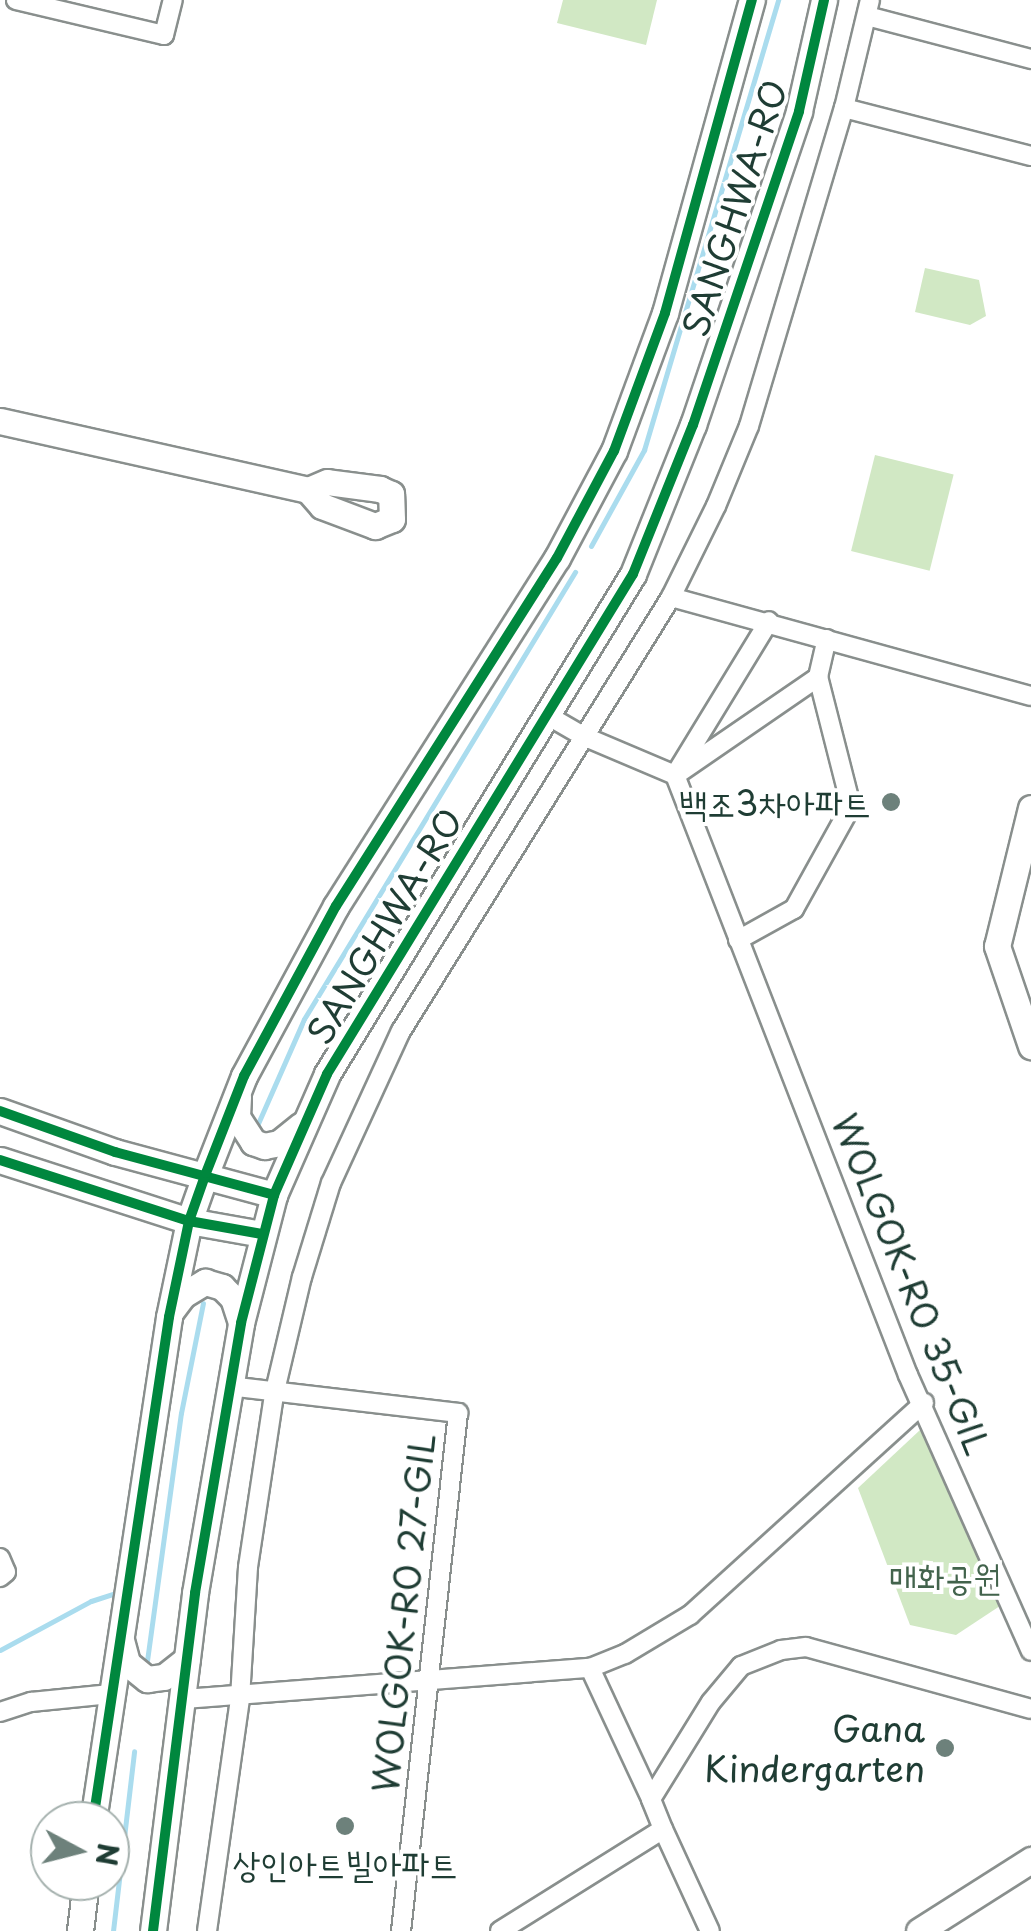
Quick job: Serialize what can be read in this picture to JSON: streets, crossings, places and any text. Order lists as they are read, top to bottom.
{
  "streets": {
    "main road": ["SANGHWA-RO"],
    "street": ["WOLGOK-RO 35-GIL", "WOLGOK-RO 27-GIL"]
  },
  "crossings": [
    ["SANGHWA-RO", "WOLGOK-RO 27-GIL"]
  ],
  "parks": ["매화공원"],
  "places": ["백조3차아파트", "Gana Kindergarten", "상인아트빌아파트"],
  "north": "right"
}
